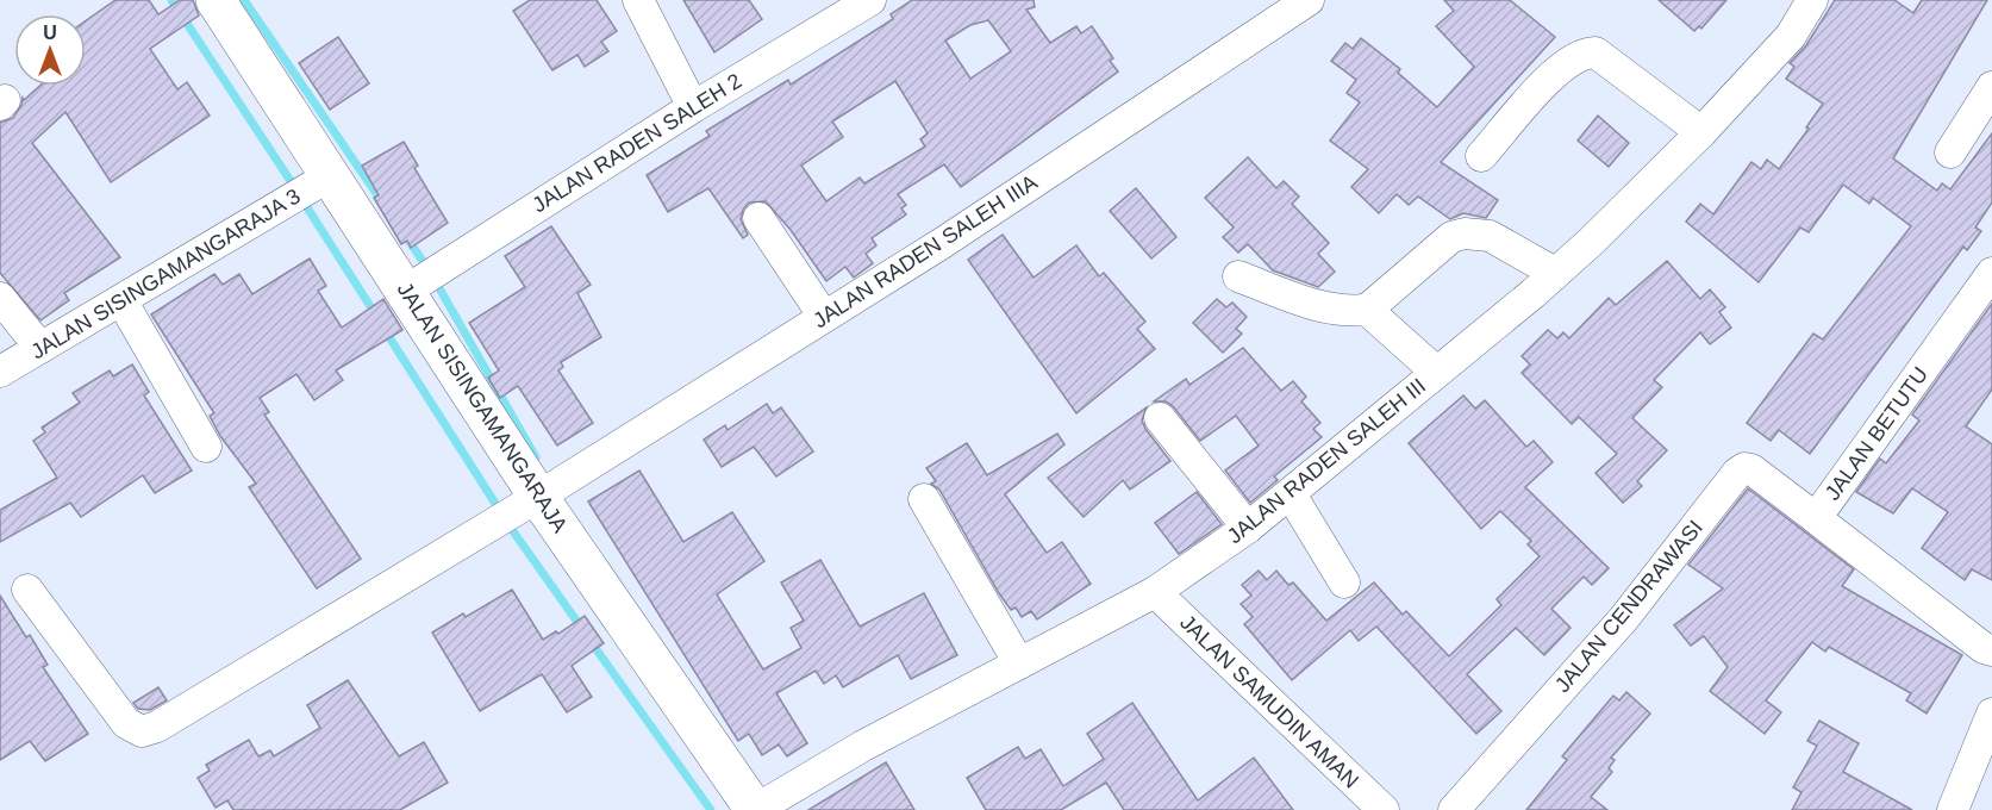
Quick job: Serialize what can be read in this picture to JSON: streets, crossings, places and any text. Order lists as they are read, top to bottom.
{
  "streets": {
    "street": [
      "JALAN RADEN SALEH 2",
      "JALAN RADEN SALEH IIIA",
      "JALAN SISINGAMANGARAJA 3",
      "JALAN SISINGAMANGARAJA",
      "JALAN BETUTU",
      "JALAN RADEN SALEH III",
      "JALAN CENDRAWASI",
      "JALAN SAMUDIN AMAN"
    ]
  },
  "crossings": [
    ["JALAN RADEN SALEH 2", "JALAN SISINGAMANGARAJA"],
    ["JALAN RADEN SALEH IIIA", "JALAN SISINGAMANGARAJA"],
    ["JALAN SISINGAMANGARAJA 3", "JALAN SISINGAMANGARAJA"],
    ["JALAN SISINGAMANGARAJA", "JALAN RADEN SALEH III"],
    ["JALAN BETUTU", "JALAN CENDRAWASI"],
    ["JALAN RADEN SALEH III", "JALAN SAMUDIN AMAN"]
  ],
  "north": "top"
}
